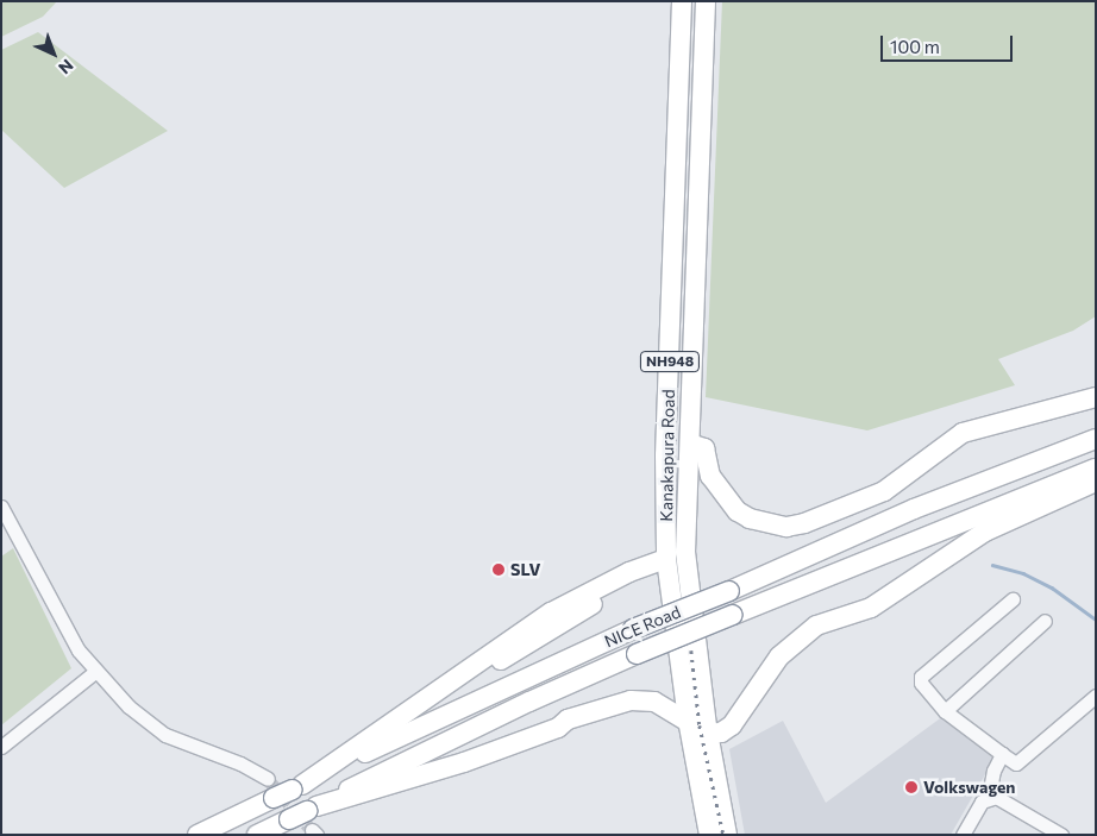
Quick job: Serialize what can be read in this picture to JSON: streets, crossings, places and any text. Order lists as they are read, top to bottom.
{
  "streets": {
    "highway": ["NH948", "Kanakapura Road", "NICE Road"]
  },
  "places": ["SLV", "Volkswagen"],
  "scale_bar": "100 m",
  "north": "bottom right"
}
